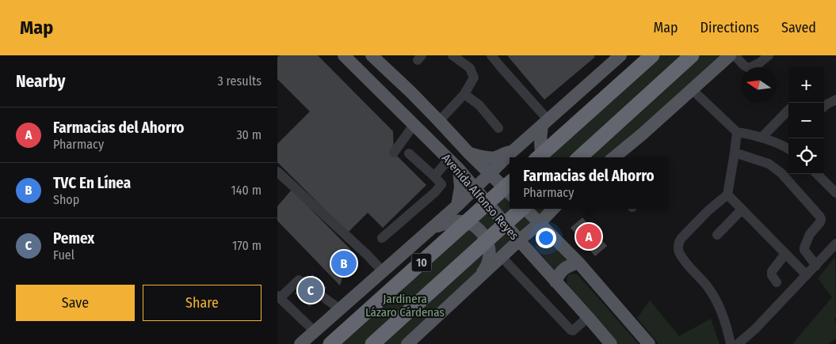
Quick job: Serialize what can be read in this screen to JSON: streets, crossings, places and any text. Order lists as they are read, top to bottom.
{
  "streets": {
    "highway": ["10"],
    "main road": ["Avenida Alfonso Reyes"]
  },
  "parks": ["Jardinera Lázaro Cárdenas"],
  "north": "left",
  "page": {
    "header": "Map",
    "nav": ["Map", "Directions", "Saved"],
    "heading": ["Nearby", "3 results"],
    "map_buttons": ["+", "−"],
    "list": [
      {
        "mark": "A",
        "name": "Farmacias del Ahorro",
        "note": "Pharmacy",
        "value": "30 m"
      },
      {
        "mark": "B",
        "name": "TVC En Línea",
        "note": "Shop",
        "value": "140 m"
      },
      {
        "mark": "C",
        "name": "Pemex",
        "note": "Fuel",
        "value": "170 m"
      }
    ],
    "popup": ["Farmacias del Ahorro", "Pharmacy"],
    "pins": ["A", "B", "C"],
    "buttons": ["Save", "Share"]
  }
}
